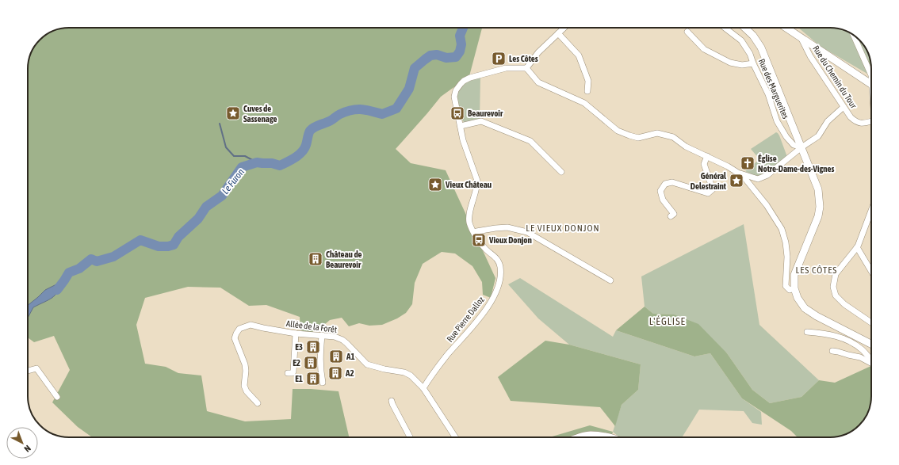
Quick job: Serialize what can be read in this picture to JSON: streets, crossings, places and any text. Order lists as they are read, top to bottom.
{
  "streets": {
    "street": [
      "Rue du Chemin du Tour",
      "Rue des Marguerites",
      "Rue Pierre Dalloz",
      "Allée de la Forêt"
    ]
  },
  "crossings": [
    ["Rue Pierre Dalloz", "Allée de la Forêt"]
  ],
  "districts": ["LE VIEUX DONJON", "LES CÔTES", "L'ÉGLISE"],
  "water": ["Le Furon"],
  "places": {
    "parking": ["Les Côtes"],
    "place": ["Cuves de Sassenage", "Général Delestraint", "Vieux Château"],
    "bus stop": ["Beaurevoir", "Vieux Donjon"],
    "church": ["Église Notre-Dame-des-Vignes"],
    "building": [
      "Château de Beaurevoir",
      "E3",
      "A1",
      "E2",
      "A2",
      "E1"
    ]
  },
  "north": "bottom right"
}
